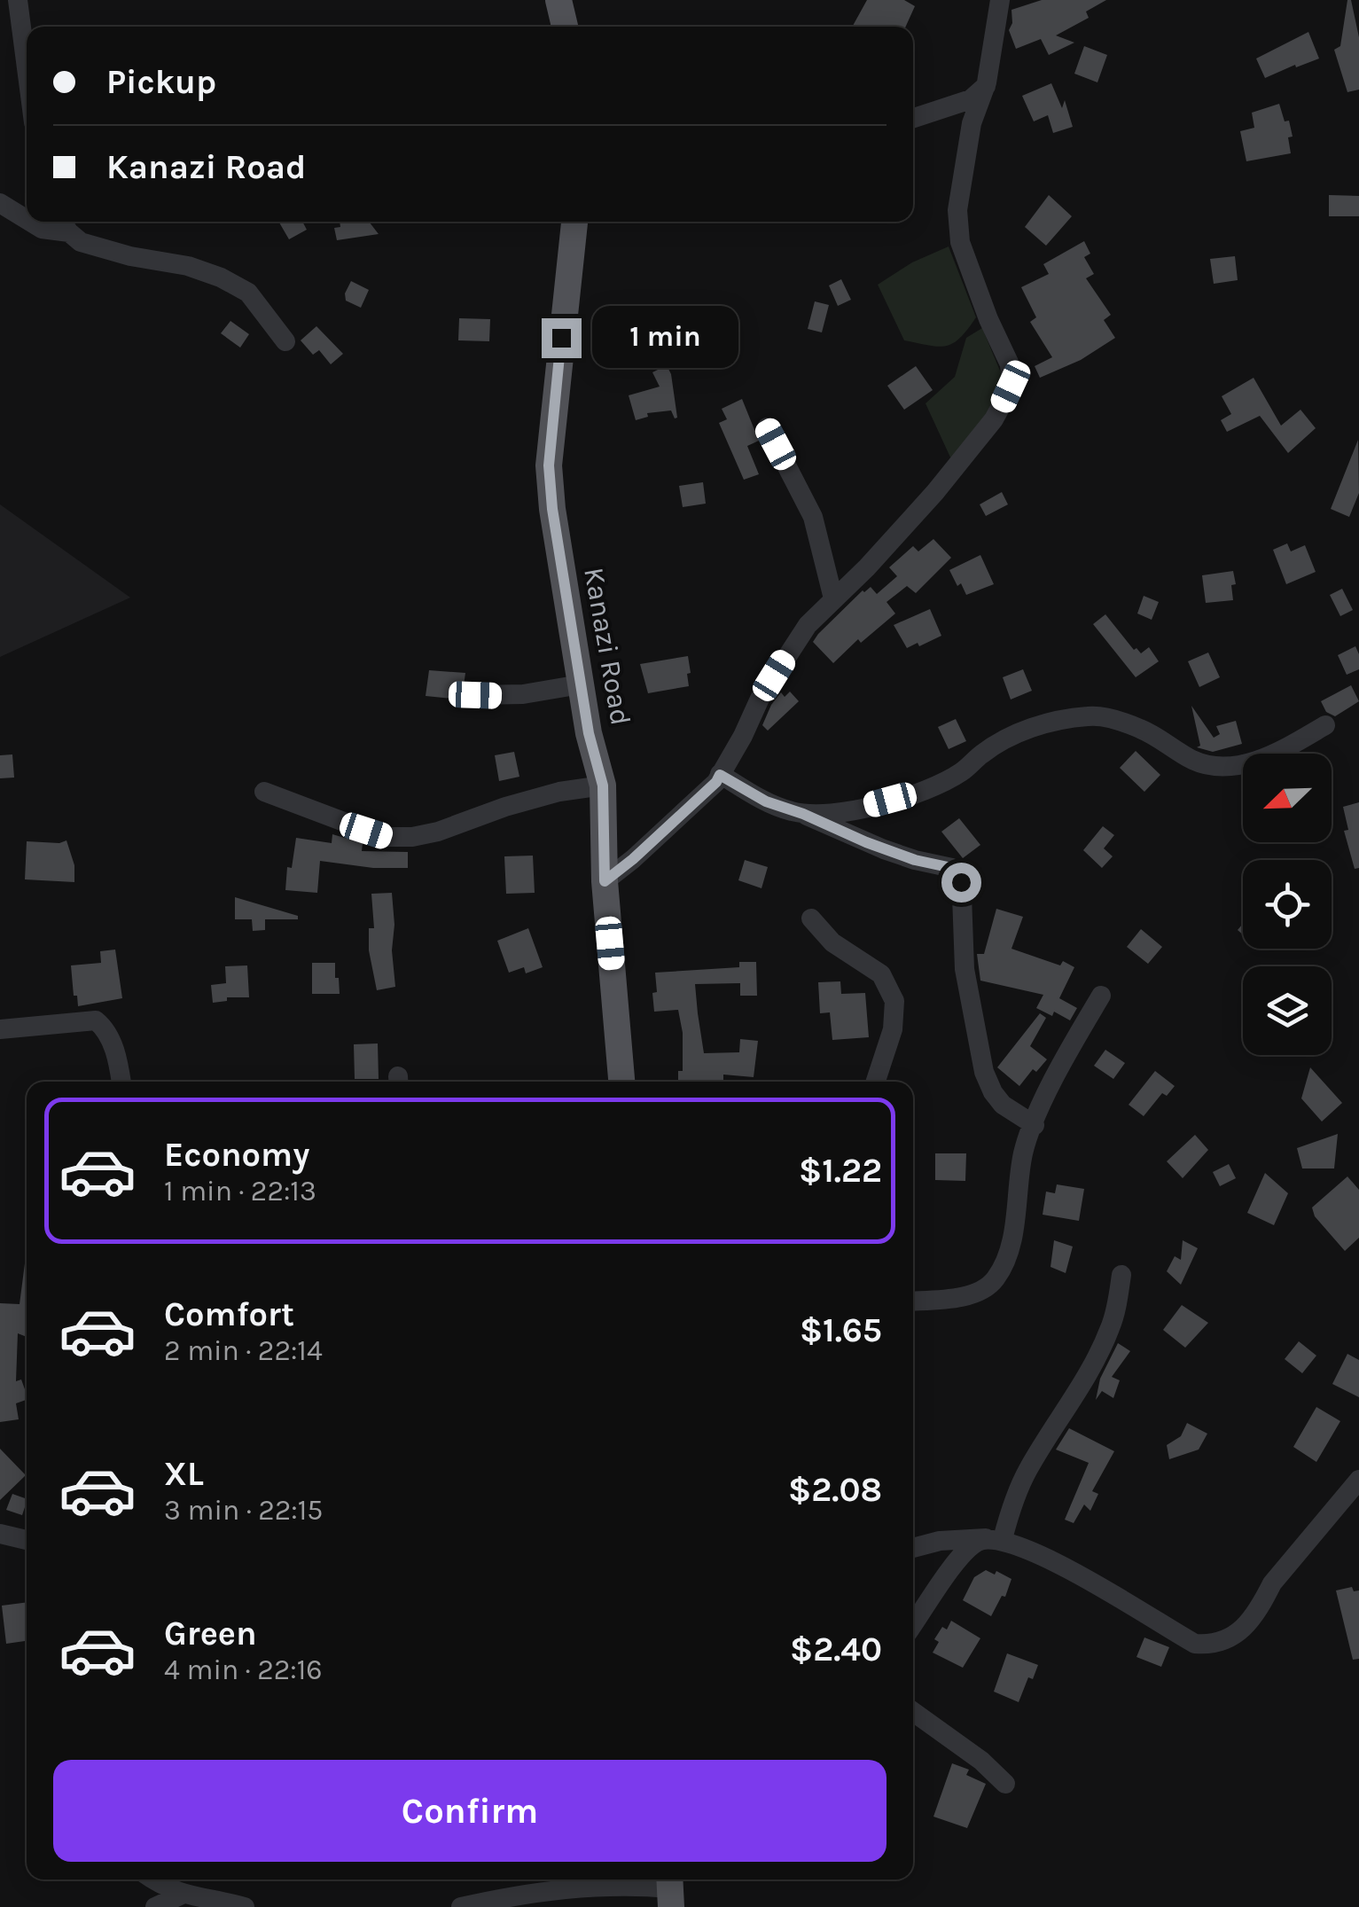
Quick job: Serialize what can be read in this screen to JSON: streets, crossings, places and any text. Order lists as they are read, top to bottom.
{
  "streets": {
    "main road": ["Kanazi Road"]
  },
  "north": "bottom left",
  "page": {
    "banner": ["Pickup", "Kanazi Road"],
    "bubble": "1 min",
    "list": [
      {
        "name": "Economy",
        "note": "1 min · 22:13",
        "value": "$1.22"
      },
      {
        "name": "Comfort",
        "note": "2 min · 22:14",
        "value": "$1.65"
      },
      {
        "name": "XL",
        "note": "3 min · 22:15",
        "value": "$2.08"
      },
      {
        "name": "Green",
        "note": "4 min · 22:16",
        "value": "$2.40"
      }
    ],
    "buttons": "Confirm"
  }
}
